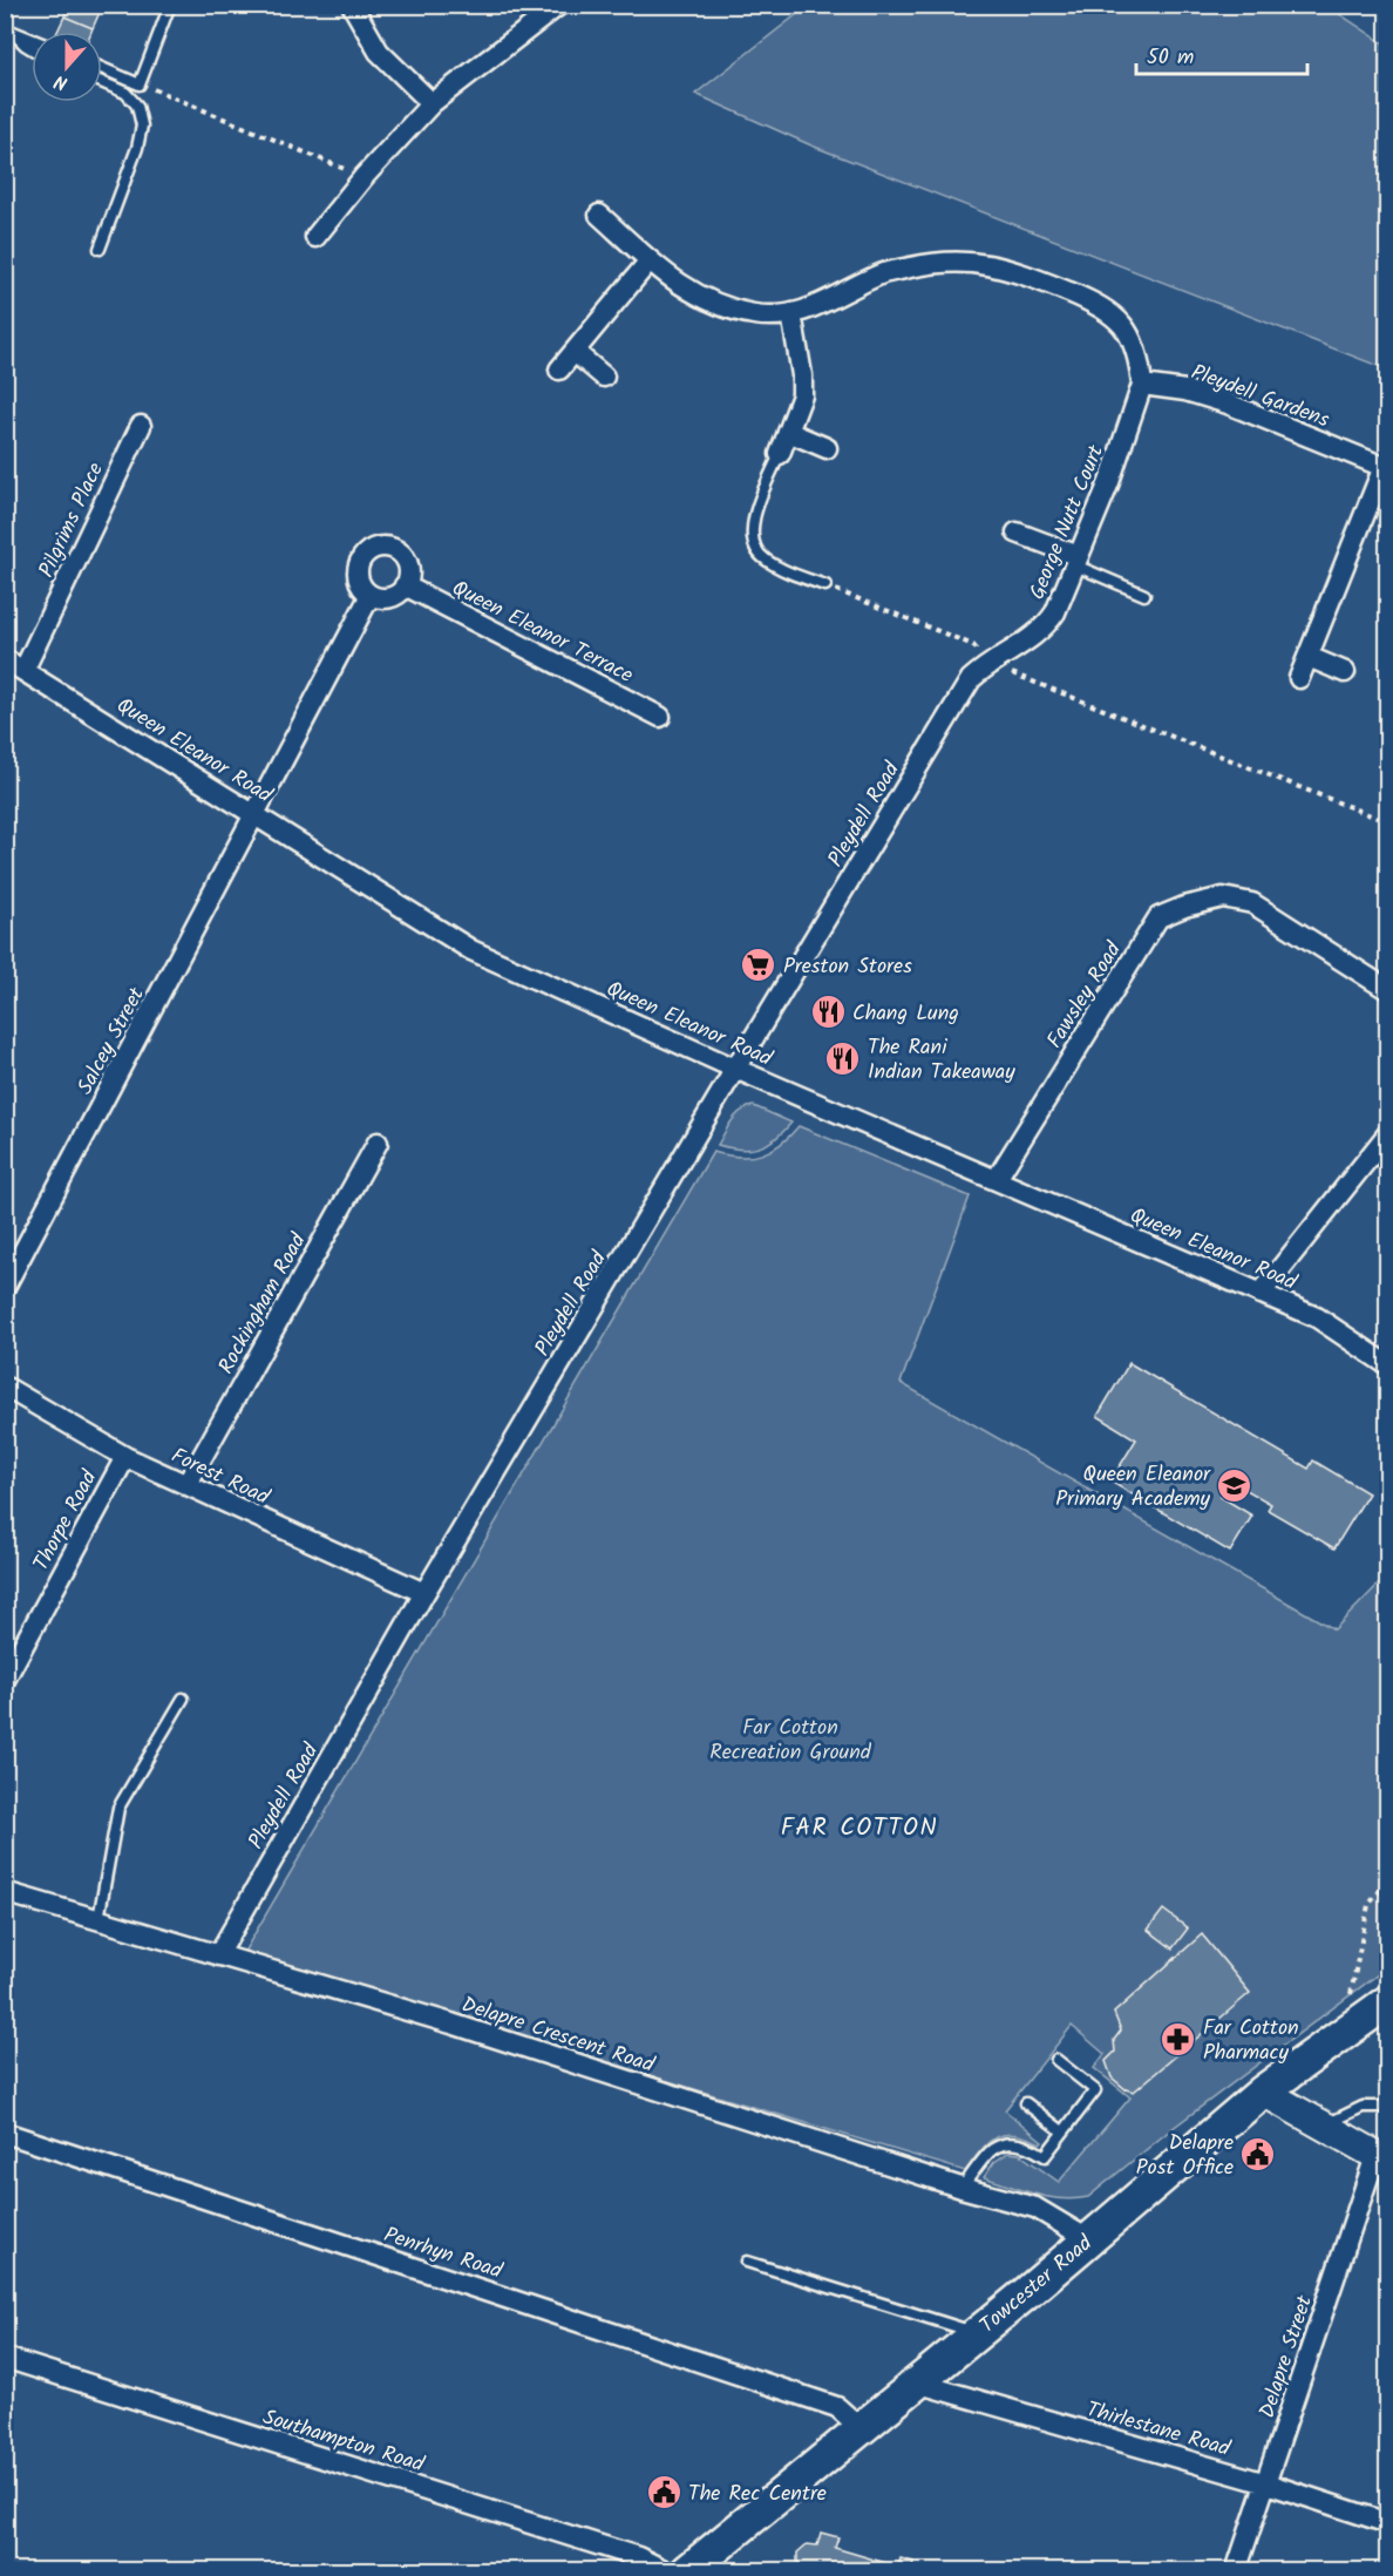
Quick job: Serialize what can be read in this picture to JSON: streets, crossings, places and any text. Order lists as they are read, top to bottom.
{
  "streets": {
    "main road": ["Towcester Road"],
    "street": [
      "Pleydell Gardens",
      "Pilgrims Place",
      "George Nutt Court",
      "Queen Eleanor Terrace",
      "Queen Eleanor Road",
      "Pleydell Road",
      "Fawsley Road",
      "Salcey Street",
      "Rockingham Road",
      "Forest Road",
      "Thorpe Road",
      "Delapre Crescent Road",
      "Penrhyn Road",
      "Delapre Street",
      "Thirlestane Road",
      "Southampton Road"
    ]
  },
  "crossings": [
    ["Pleydell Gardens", "George Nutt Court"],
    ["Pilgrims Place", "Queen Eleanor Road"],
    ["George Nutt Court", "Pleydell Road"],
    ["Queen Eleanor Road", "Pleydell Road"],
    ["Queen Eleanor Road", "Fawsley Road"],
    ["Queen Eleanor Road", "Salcey Street"],
    ["Pleydell Road", "Forest Road"],
    ["Pleydell Road", "Delapre Crescent Road"],
    ["Rockingham Road", "Forest Road"],
    ["Forest Road", "Thorpe Road"],
    ["Delapre Crescent Road", "Towcester Road"],
    ["Penrhyn Road", "Towcester Road"],
    ["Towcester Road", "Thirlestane Road"],
    ["Delapre Street", "Thirlestane Road"]
  ],
  "districts": ["FAR COTTON"],
  "parks": ["Far Cotton Recreation Ground"],
  "places": {
    "supermarket": ["Preston Stores"],
    "restaurant": ["Chang Lung", "The Rani Indian Takeaway"],
    "school or university": ["Queen Eleanor Primary Academy"],
    "pharmacy": ["Far Cotton Pharmacy"],
    "public building": ["Delapre Post Office", "The Rec Centre"]
  },
  "scale_bar": "50 m",
  "north": "bottom"
}
